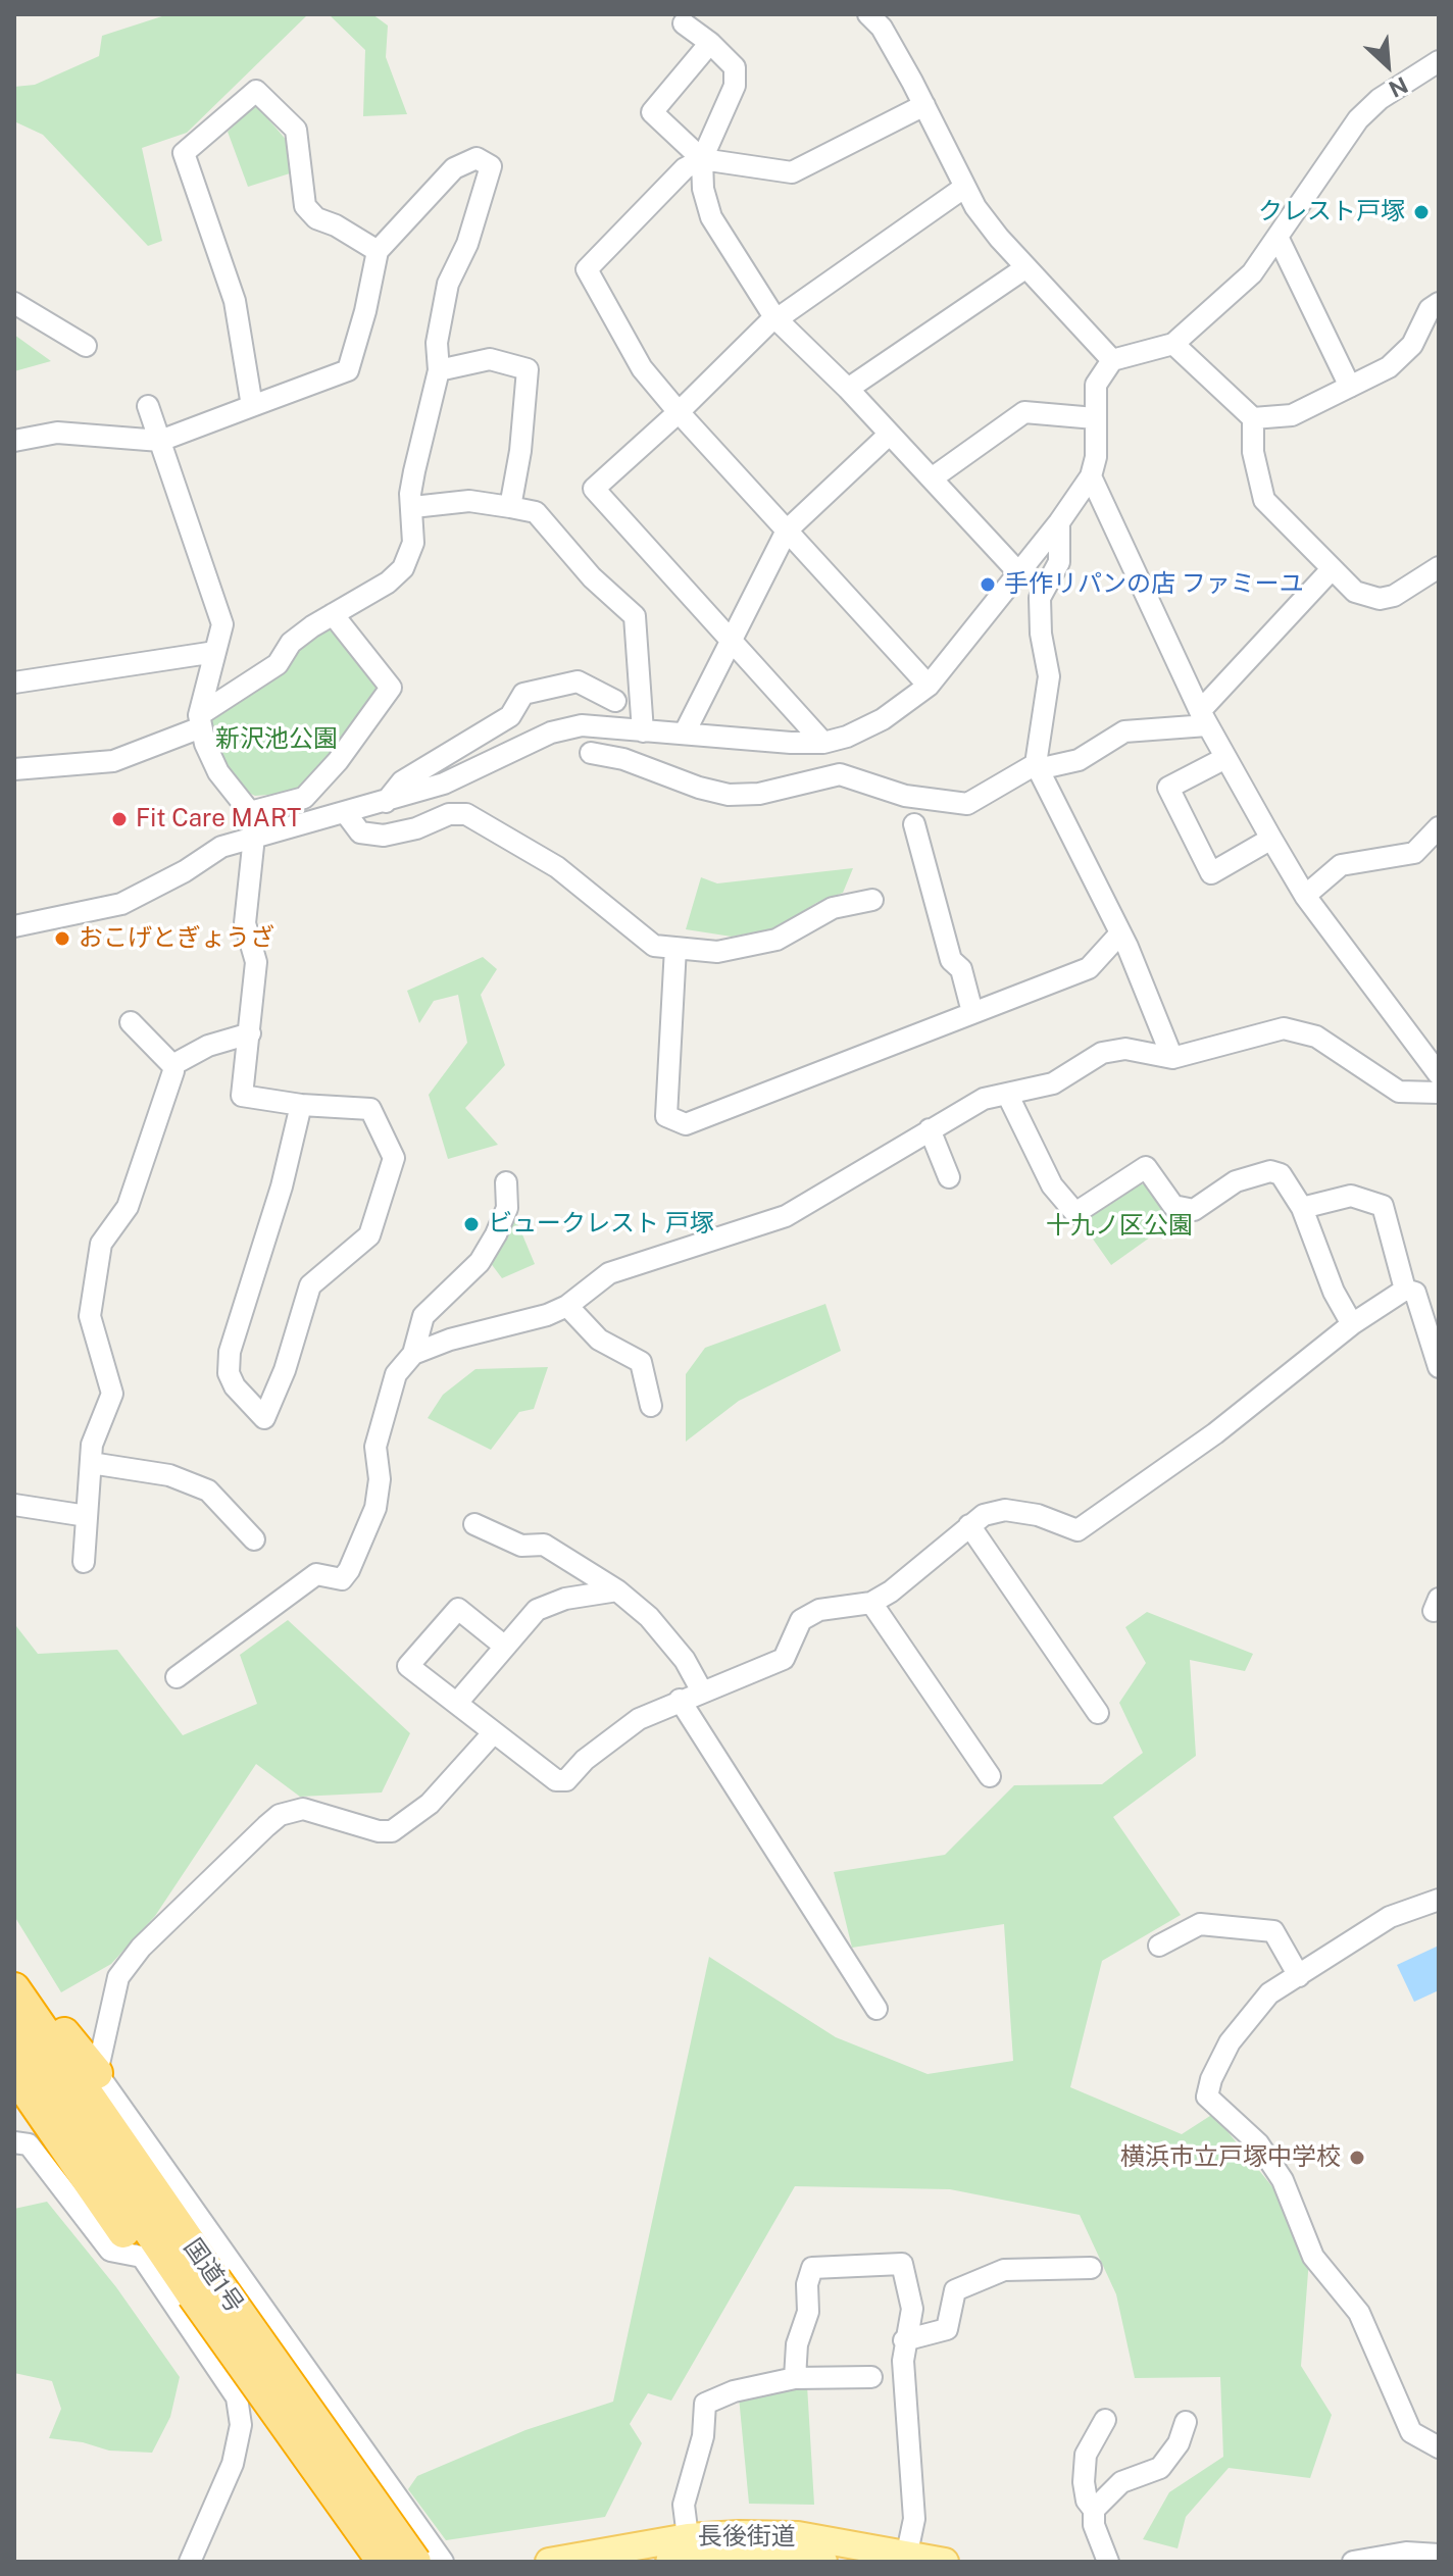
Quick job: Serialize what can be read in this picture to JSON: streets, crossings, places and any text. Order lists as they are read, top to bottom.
{
  "streets": {
    "highway": ["国道1号"],
    "main road": ["長後街道"]
  },
  "parks": ["新沢池公園", "十九ノ区公園"],
  "places": [
    "クレスト戸塚",
    "手作リパンの店 ファミーユ",
    "Fit Care MART",
    "おこげとぎょうざ",
    "ビュークレスト 戸塚",
    "横浜市立戸塚中学校"
  ],
  "north": "bottom right"
}
